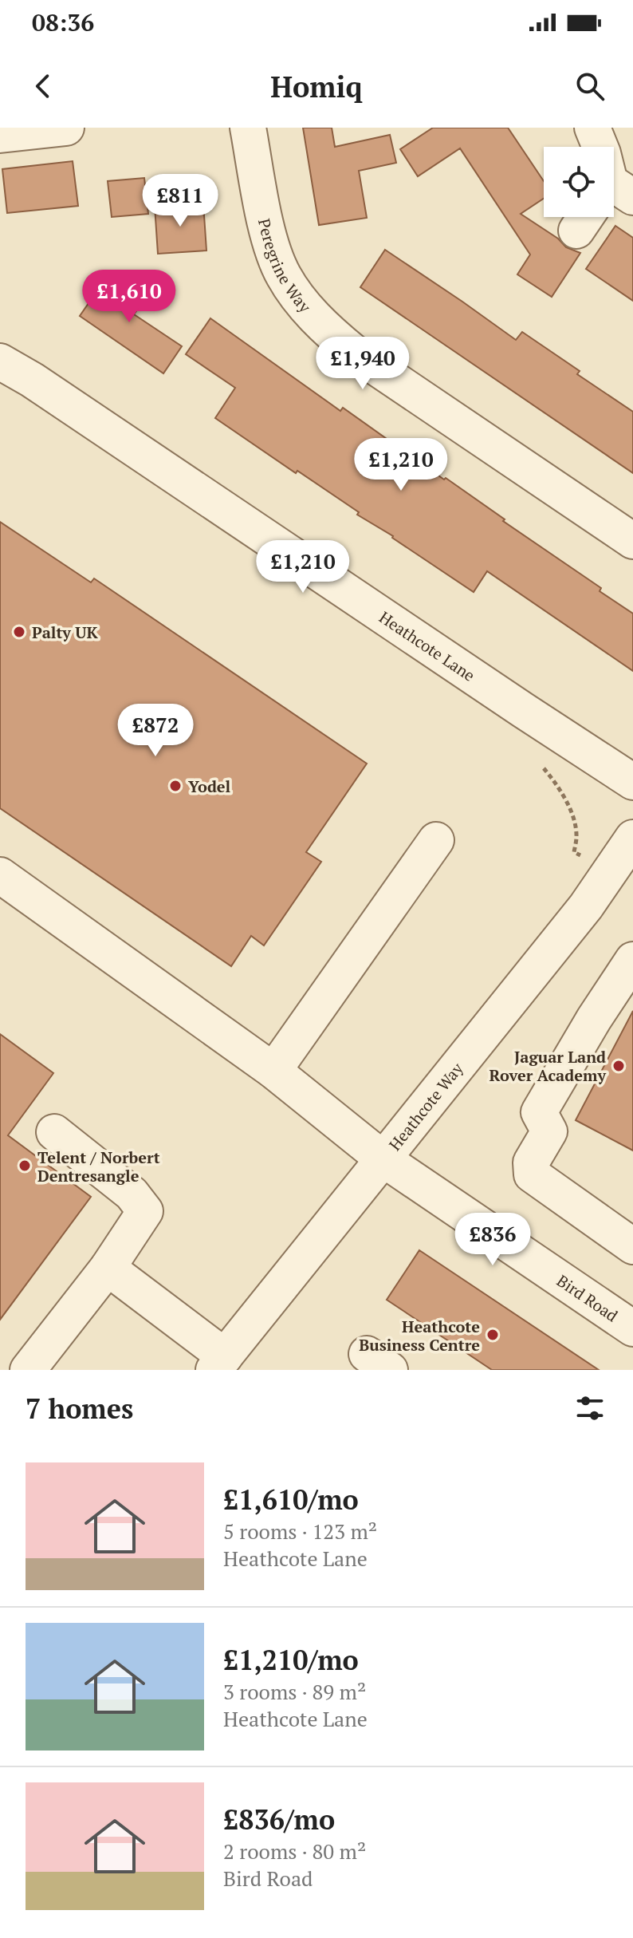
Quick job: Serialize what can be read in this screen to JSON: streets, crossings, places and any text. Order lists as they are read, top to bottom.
{
  "streets": {
    "street": [
      "Peregrine Way",
      "Heathcote Lane",
      "Heathcote Way",
      "Bird Road"
    ]
  },
  "crossings": [
    ["Heathcote Way", "Bird Road"]
  ],
  "places": [
    "Palty UK",
    "Yodel",
    "Jaguar Land Rover Academy",
    "Telent / Norbert Dentresangle",
    "Heathcote Business Centre"
  ],
  "page": {
    "status": "08:36",
    "header": "Homiq",
    "price": [
      "£811",
      "£1,610",
      "£1,940",
      "£1,210",
      "£1,210",
      "£872",
      "£836"
    ],
    "heading": "7 homes",
    "list": [
      {
        "name": "£1,610/mo",
        "note": "5 rooms · 123 m² · Heathcote Lane"
      },
      {
        "name": "£1,210/mo",
        "note": "3 rooms · 89 m² · Heathcote Lane"
      },
      {
        "name": "£836/mo",
        "note": "2 rooms · 80 m² · Bird Road"
      }
    ]
  }
}
